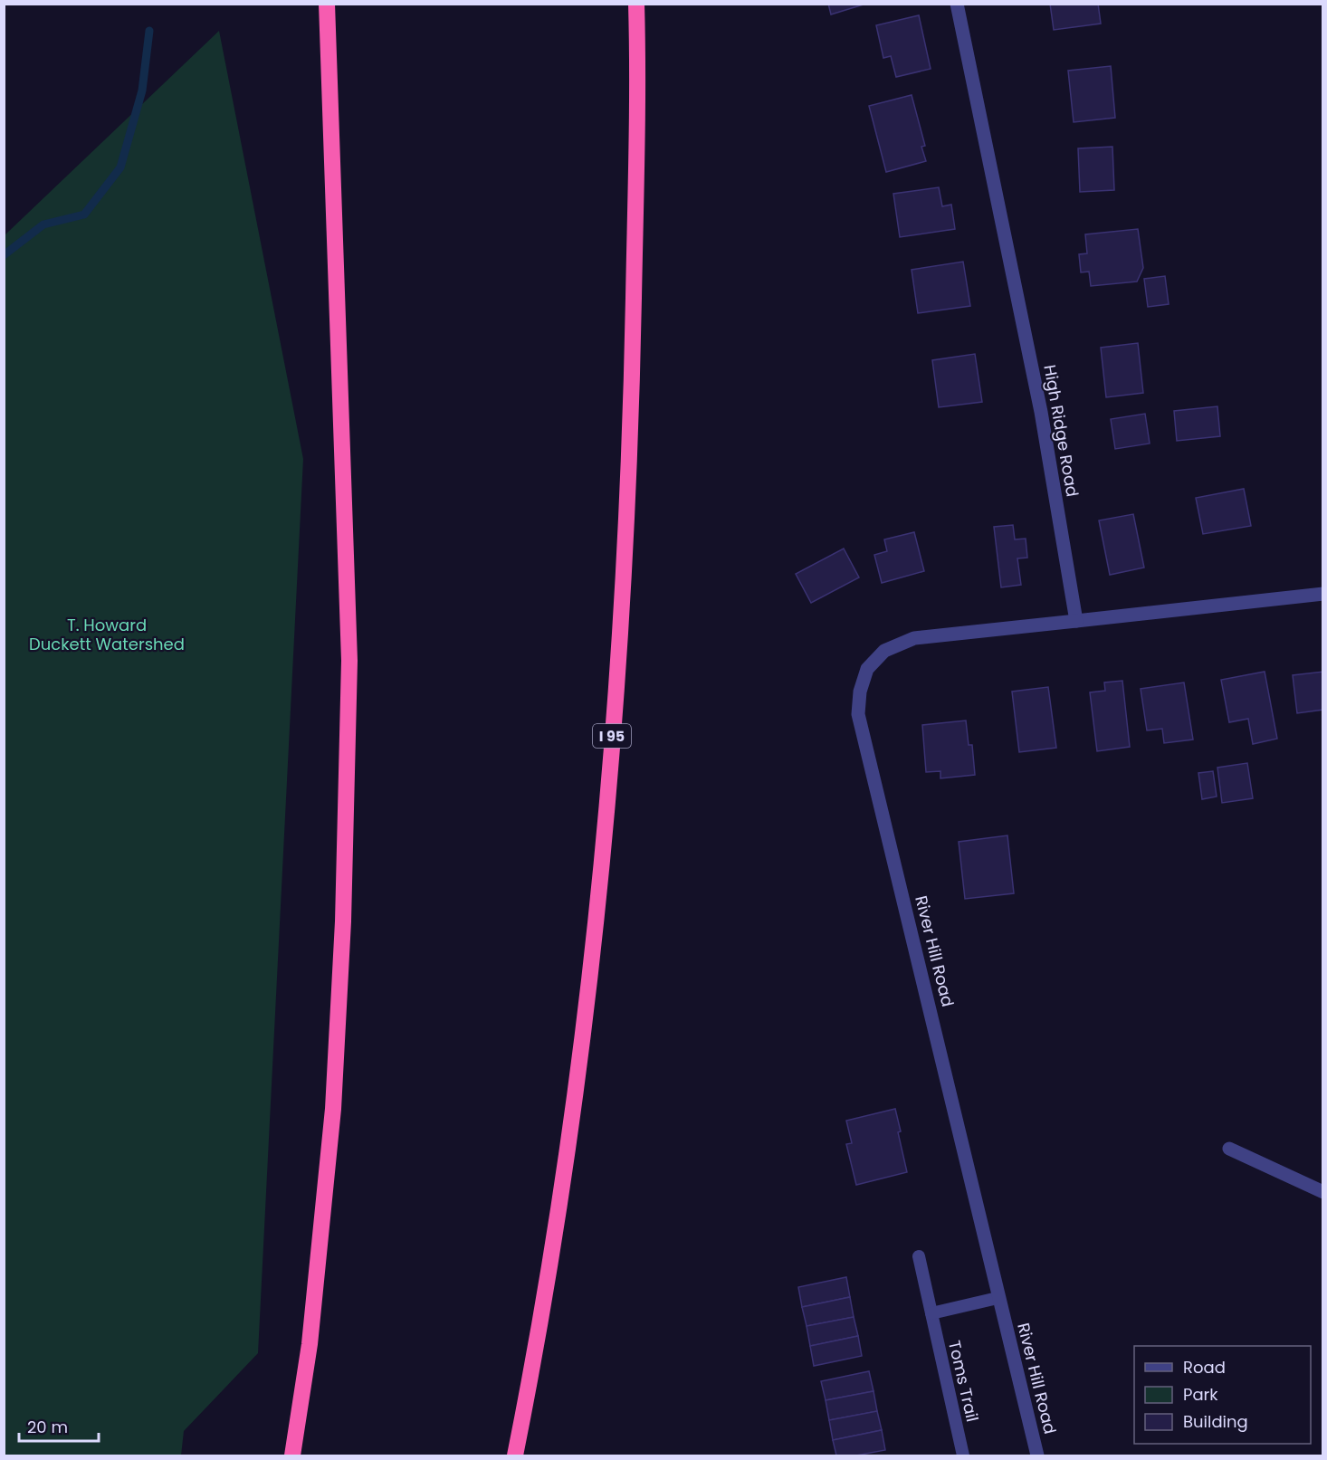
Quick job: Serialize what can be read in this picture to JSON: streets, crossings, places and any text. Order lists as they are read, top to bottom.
{
  "streets": {
    "highway": ["I 95"],
    "street": ["High Ridge Road", "River Hill Road"],
    "lane": ["Toms Trail"]
  },
  "crossings": [
    ["High Ridge Road", "River Hill Road"]
  ],
  "parks": ["T. Howard Duckett Watershed"],
  "legend": ["Road", "Park", "Building"],
  "scale_bar": "20 m"
}
